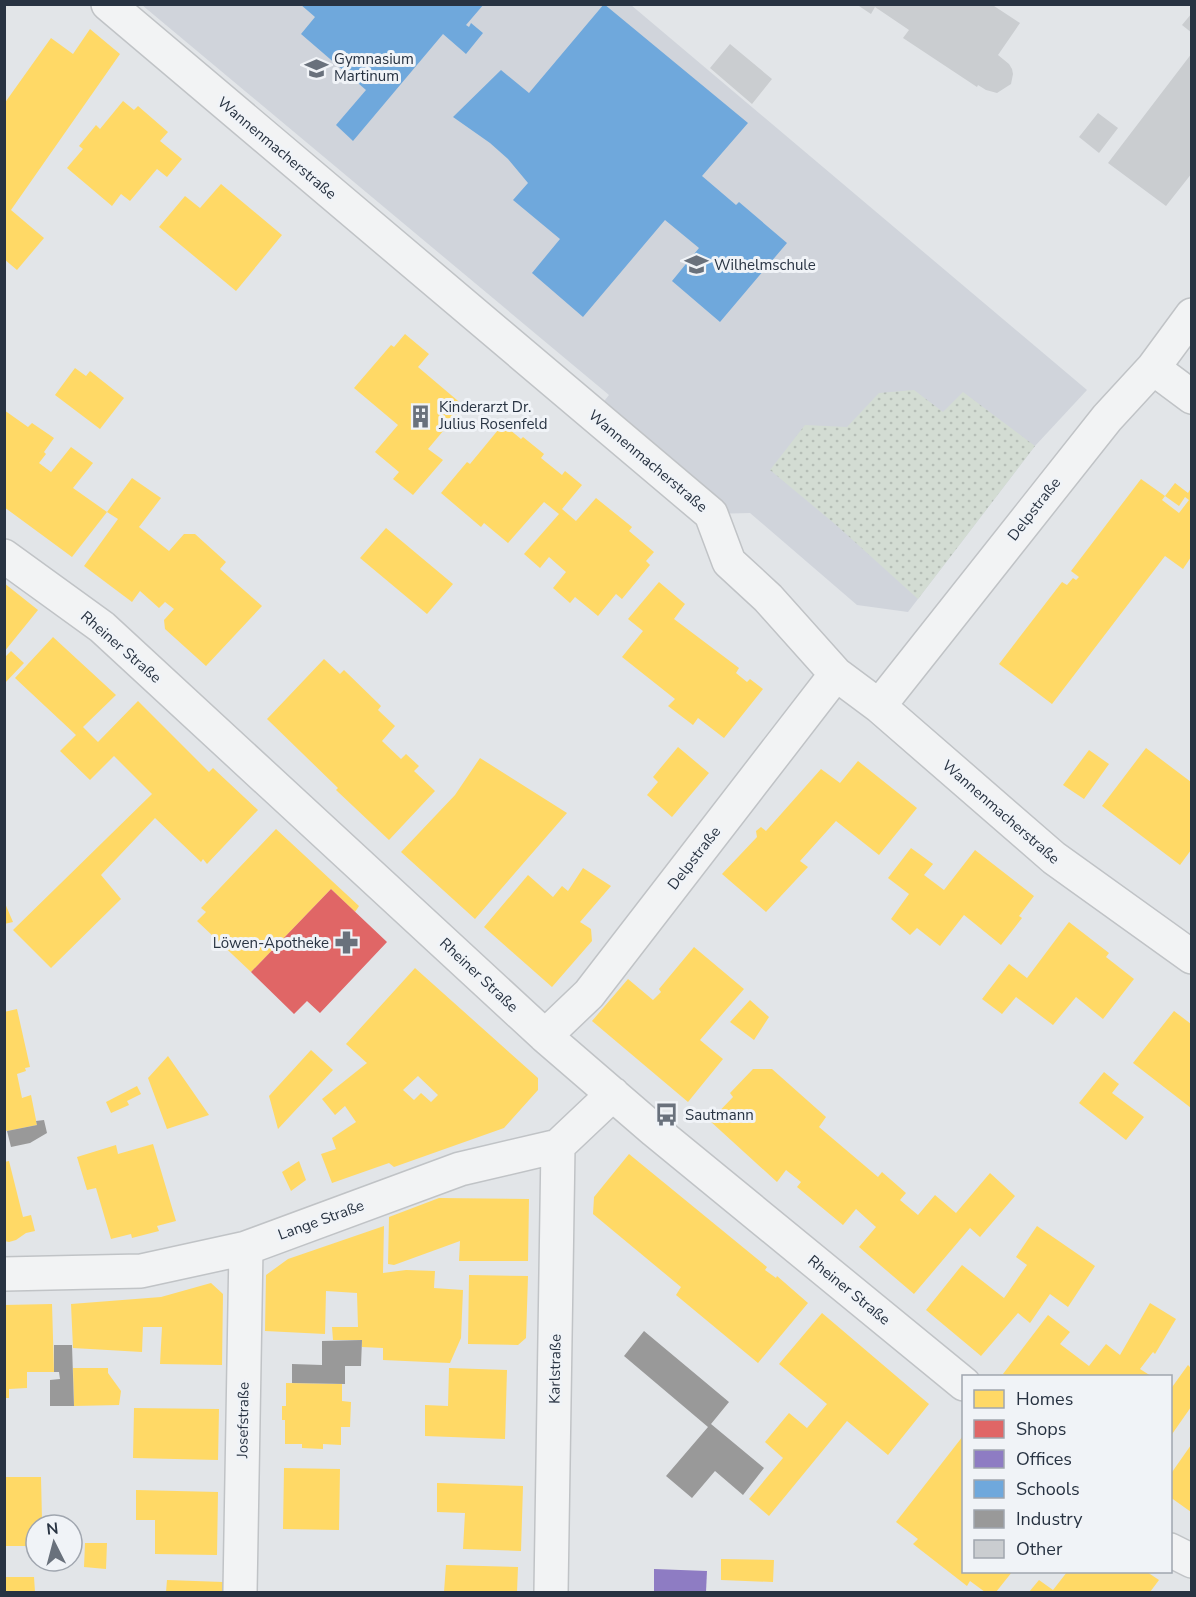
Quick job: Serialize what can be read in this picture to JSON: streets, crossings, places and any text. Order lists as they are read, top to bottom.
{
  "streets": {
    "street": [
      "Wannenmacherstraße",
      "Delpstraße",
      "Rheiner Straße",
      "Lange Straße",
      "Karlstraße",
      "Josefstraße"
    ]
  },
  "crossings": [
    ["Wannenmacherstraße", "Delpstraße"],
    ["Delpstraße", "Rheiner Straße"],
    ["Lange Straße", "Karlstraße"],
    ["Lange Straße", "Josefstraße"]
  ],
  "places": {
    "school or university": ["Gymnasium Martinum", "Wilhelmschule"],
    "building": ["Kinderarzt Dr. Julius Rosenfeld"],
    "pharmacy": ["Löwen-Apotheke"],
    "bus stop": ["Sautmann"]
  },
  "legend": [
    "Homes",
    "Shops",
    "Offices",
    "Schools",
    "Industry",
    "Other"
  ],
  "north": "top"
}
